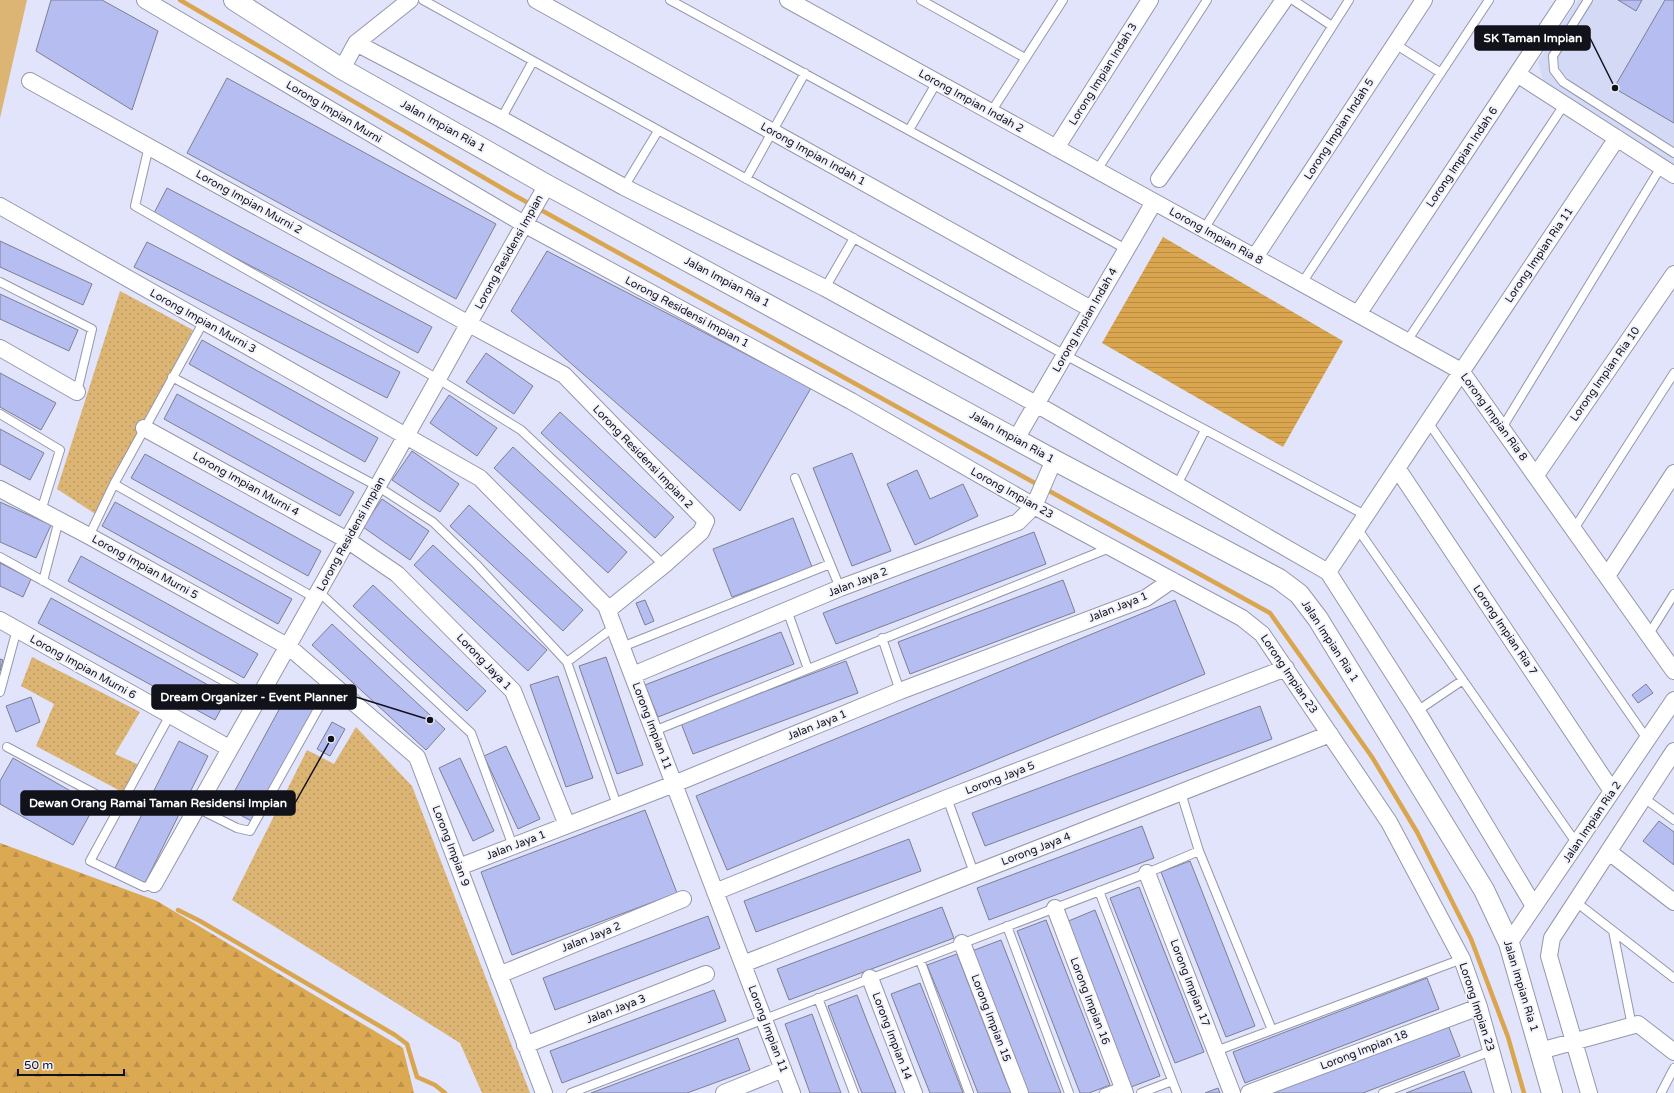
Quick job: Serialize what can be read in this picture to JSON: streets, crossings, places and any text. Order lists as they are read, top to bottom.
{
  "streets": {
    "street": [
      "Lorong Impian Indah 3",
      "Lorong Impian Indah 2",
      "Lorong Impian Murni",
      "Jalan Impian Ria 1",
      "Lorong Impian Indah 5",
      "Lorong Impian Indah 1",
      "Lorong Impian Indah 6",
      "Lorong Impian Murni 2",
      "Lorong Impian Ria 8",
      "Lorong Residensi Impian",
      "Lorong Impian Ria 11",
      "Lorong Residensi Impian 1",
      "Lorong Impian Indah 4",
      "Lorong Impian Murni 3",
      "Lorong Impian Ria 10",
      "Lorong Residensi Impian 2",
      "Lorong Impian Murni 4",
      "Lorong Impian 23",
      "Lorong Impian Murni 5",
      "Jalan Jaya 2",
      "Jalan Jaya 1",
      "Lorong Impian Ria 7",
      "Lorong Jaya 1",
      "Lorong Impian Murni 6",
      "Lorong Impian 11",
      "Lorong Jaya 5",
      "Jalan Impian Ria 2",
      "Lorong Impian 9",
      "Lorong Jaya 4",
      "Lorong Impian 17",
      "Lorong Impian 16",
      "Jalan Jaya 3",
      "Lorong Impian 15",
      "Lorong Impian 14",
      "Lorong Impian 18"
    ]
  },
  "crossings": [
    ["Lorong Impian Indah 3", "Lorong Impian Indah 2"],
    ["Lorong Impian Indah 2", "Lorong Impian Ria 8"],
    ["Lorong Impian Indah 2", "Lorong Impian Indah 4"],
    ["Lorong Impian Murni", "Lorong Residensi Impian"],
    ["Lorong Impian Murni", "Lorong Residensi Impian 1"],
    ["Jalan Impian Ria 1", "Lorong Residensi Impian"],
    ["Jalan Impian Ria 1", "Lorong Impian Indah 4"],
    ["Jalan Impian Ria 1", "Jalan Jaya 2"],
    ["Jalan Impian Ria 1", "Jalan Impian Ria 2"],
    ["Lorong Impian Indah 5", "Lorong Impian Ria 8"],
    ["Lorong Impian Indah 1", "Lorong Impian Indah 4"],
    ["Lorong Impian Indah 6", "Lorong Impian Ria 8"],
    ["Lorong Impian Murni 2", "Lorong Residensi Impian"],
    ["Lorong Impian Murni 2", "Lorong Residensi Impian 2"],
    ["Lorong Impian Ria 8", "Lorong Impian Ria 11"],
    ["Lorong Impian Ria 8", "Lorong Impian Indah 4"],
    ["Lorong Impian Ria 8", "Lorong Impian Ria 10"],
    ["Lorong Residensi Impian", "Lorong Residensi Impian 1"],
    ["Lorong Residensi Impian", "Lorong Impian Murni 3"],
    ["Lorong Residensi Impian", "Lorong Residensi Impian 2"],
    ["Lorong Residensi Impian", "Lorong Impian Murni 4"],
    ["Lorong Residensi Impian", "Lorong Impian Murni 5"],
    ["Lorong Residensi Impian", "Lorong Jaya 1"],
    ["Lorong Residensi Impian", "Lorong Impian Murni 6"],
    ["Lorong Residensi Impian", "Lorong Impian 11"],
    ["Lorong Residensi Impian", "Lorong Impian 9"],
    ["Lorong Impian Ria 11", "Lorong Impian Ria 7"],
    ["Lorong Residensi Impian 1", "Lorong Impian 23"],
    ["Lorong Impian Murni 3", "Lorong Impian 11"],
    ["Lorong Residensi Impian 2", "Lorong Impian 11"],
    ["Lorong Impian Murni 4", "Lorong Jaya 1"],
    ["Lorong Impian 23", "Jalan Jaya 2"],
    ["Lorong Impian 23", "Jalan Jaya 1"],
    ["Lorong Impian 23", "Lorong Jaya 5"],
    ["Lorong Impian 23", "Lorong Jaya 4"],
    ["Lorong Impian 23", "Lorong Impian 18"],
    ["Lorong Impian Murni 5", "Lorong Impian 9"],
    ["Jalan Jaya 2", "Lorong Impian 11"],
    ["Jalan Jaya 2", "Lorong Impian 9"],
    ["Jalan Jaya 1", "Lorong Jaya 1"],
    ["Jalan Jaya 1", "Lorong Impian 11"],
    ["Jalan Jaya 1", "Lorong Impian 9"],
    ["Lorong Impian Ria 7", "Jalan Impian Ria 2"],
    ["Lorong Impian 11", "Lorong Jaya 5"],
    ["Lorong Impian 11", "Lorong Jaya 4"],
    ["Lorong Impian 9", "Jalan Jaya 3"]
  ],
  "places": ["SK Taman Impian", "Dream Organizer - Event Planner", "Dewan Orang Ramai Taman Residensi Impian"],
  "scale_bar": "50 m"
}
